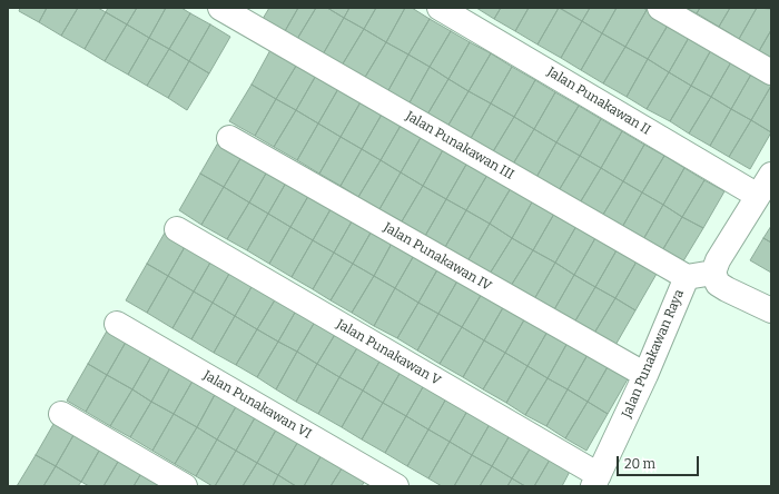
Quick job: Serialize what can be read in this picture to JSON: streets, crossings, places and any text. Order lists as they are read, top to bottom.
{
  "streets": {
    "street": [
      "Jalan Punakawan II",
      "Jalan Punakawan III",
      "Jalan Punakawan IV",
      "Jalan Punakawan V",
      "Jalan Punakawan Raya",
      "Jalan Punakawan VI"
    ]
  },
  "crossings": [
    ["Jalan Punakawan III", "Jalan Punakawan Raya"],
    ["Jalan Punakawan IV", "Jalan Punakawan Raya"],
    ["Jalan Punakawan V", "Jalan Punakawan Raya"]
  ],
  "scale_bar": "20 m"
}
